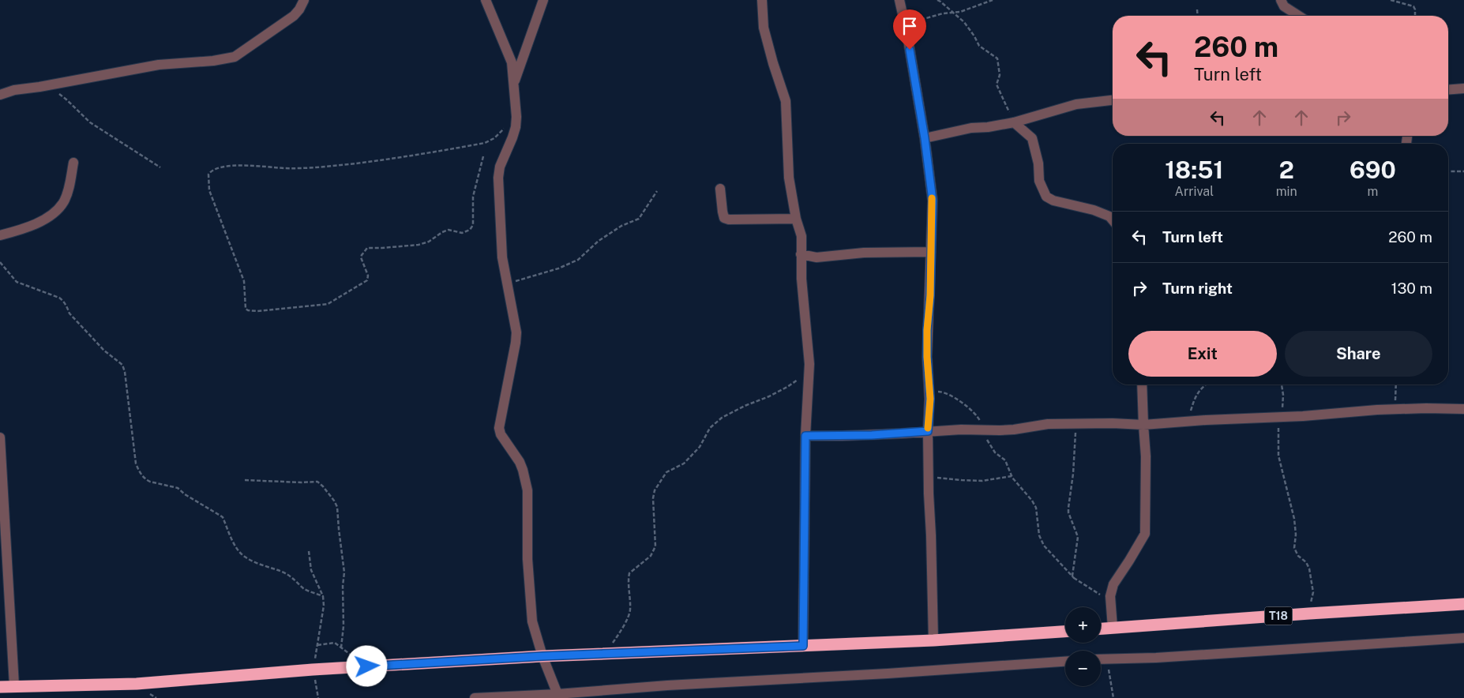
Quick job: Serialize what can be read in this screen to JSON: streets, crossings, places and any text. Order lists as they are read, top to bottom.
{
  "streets": {
    "highway": ["T18"]
  },
  "page": {
    "turn": ["260 m", "Turn left"],
    "eta": [
      "18:51",
      "Arrival",
      "2",
      "min",
      "690",
      "m"
    ],
    "list": [
      {
        "name": "Turn left",
        "value": "260 m"
      },
      {
        "name": "Turn right",
        "value": "130 m"
      }
    ],
    "buttons": ["Exit", "Share"],
    "map_buttons": ["+", "−"]
  }
}
